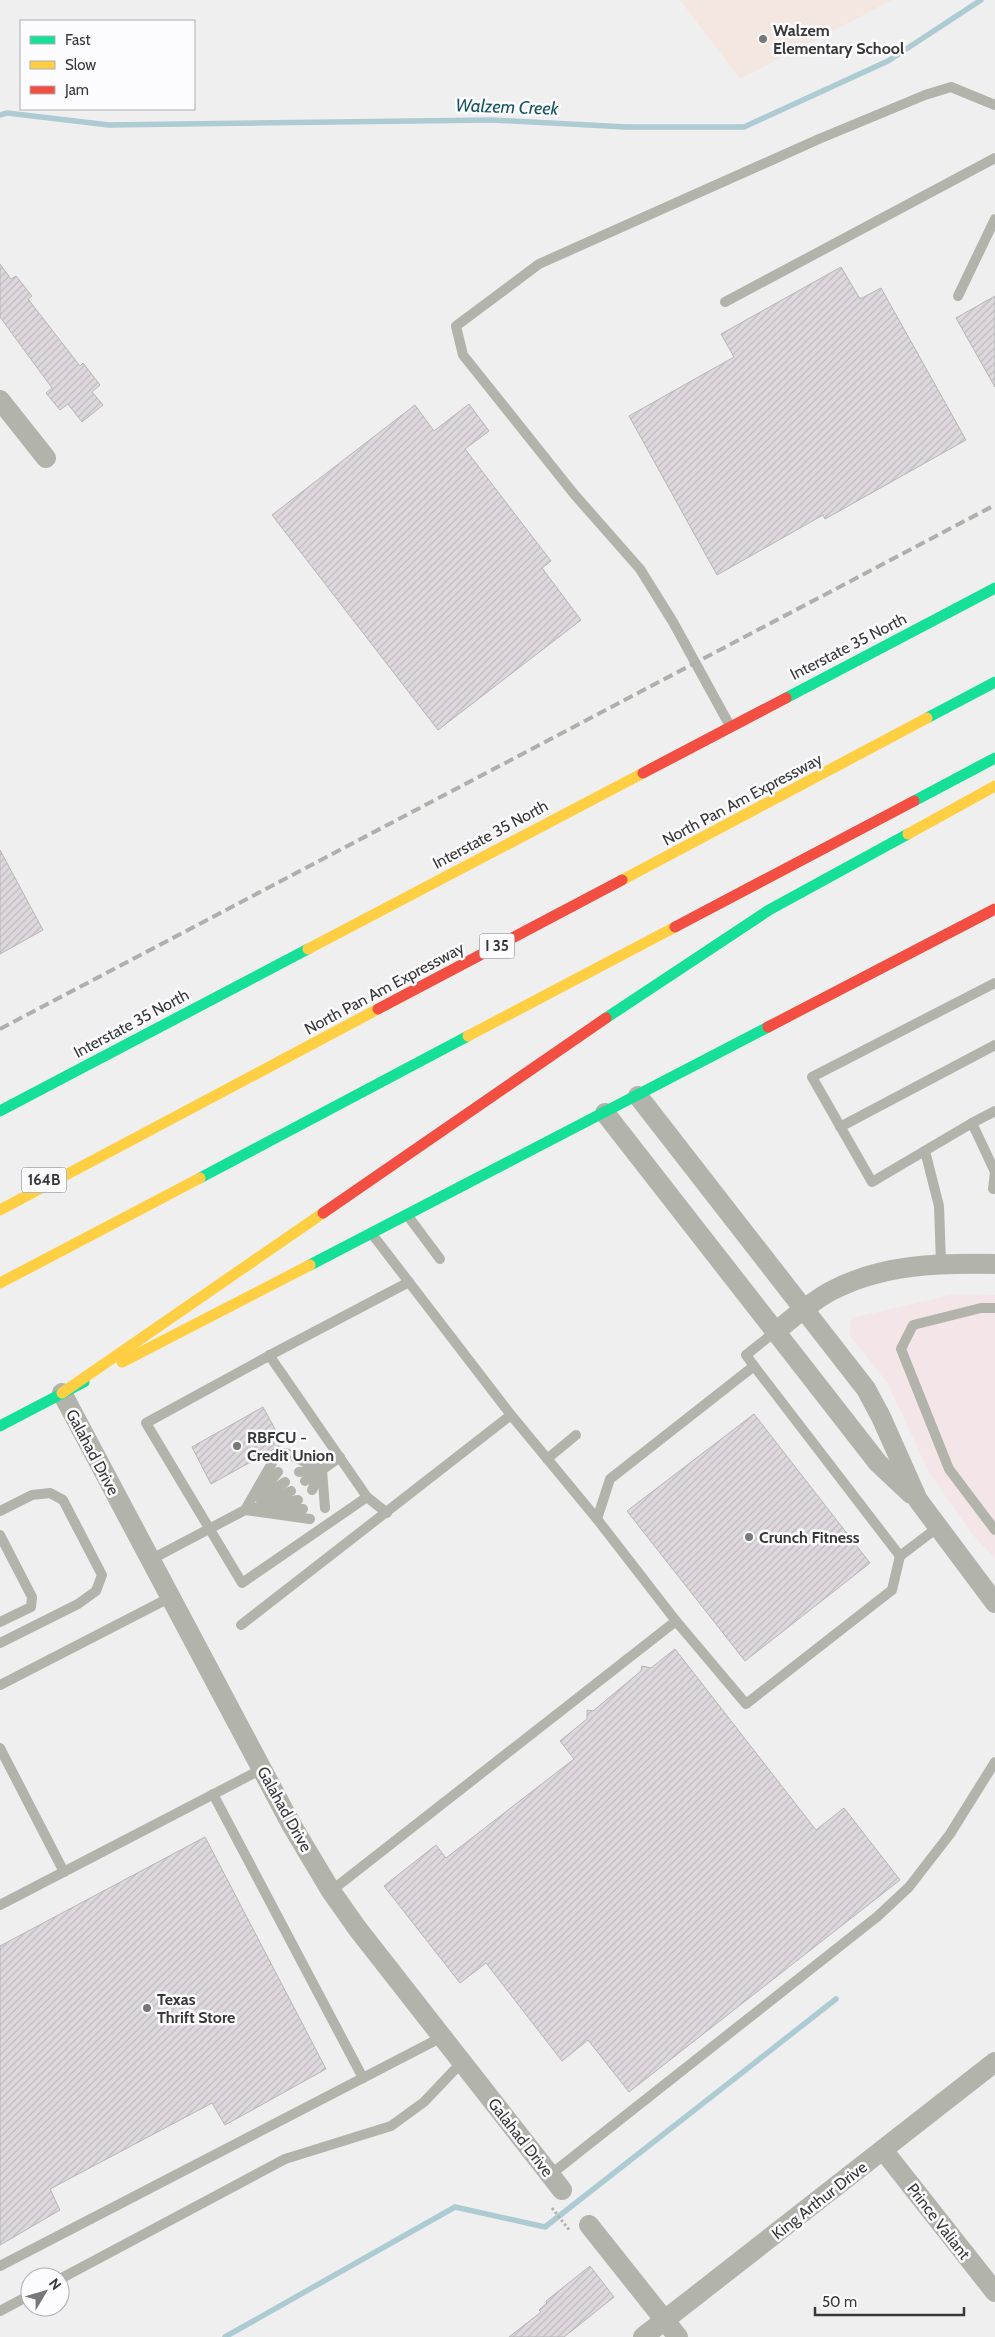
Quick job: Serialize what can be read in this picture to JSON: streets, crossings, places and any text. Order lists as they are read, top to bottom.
{
  "streets": {
    "main road": [
      "Interstate 35 North",
      "North Pan Am Expressway",
      "I 35",
      "164B"
    ],
    "street": ["Galahad Drive", "King Arthur Drive", "Prince Valiant"]
  },
  "crossings": [
    ["North Pan Am Expressway", "164B"],
    ["King Arthur Drive", "Prince Valiant"]
  ],
  "water": ["Walzem Creek"],
  "places": [
    "Walzem Elementary School",
    "RBFCU - Credit Union",
    "Crunch Fitness",
    "Texas Thrift Store"
  ],
  "legend": ["Fast", "Slow", "Jam"],
  "scale_bar": "50 m",
  "north": "top right"
}
